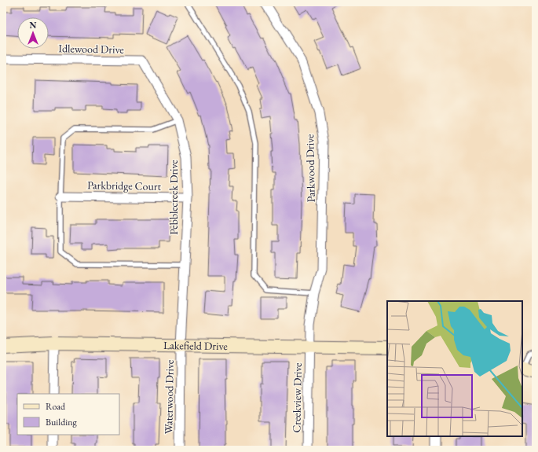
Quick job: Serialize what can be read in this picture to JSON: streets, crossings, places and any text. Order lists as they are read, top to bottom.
{
  "streets": {
    "street": [
      "Idlewood Drive",
      "Parkwood Drive",
      "Parkbridge Court",
      "Pebblecreek Drive",
      "Lakefield Drive",
      "Waterwood Drive",
      "Creekview Drive"
    ]
  },
  "crossings": [
    ["Idlewood Drive", "Pebblecreek Drive"],
    ["Parkwood Drive", "Lakefield Drive"],
    ["Parkwood Drive", "Creekview Drive"],
    ["Parkbridge Court", "Pebblecreek Drive"],
    ["Pebblecreek Drive", "Lakefield Drive"],
    ["Pebblecreek Drive", "Waterwood Drive"],
    ["Lakefield Drive", "Waterwood Drive"],
    ["Lakefield Drive", "Creekview Drive"]
  ],
  "legend": ["Road", "Building"],
  "north": "top"
}
